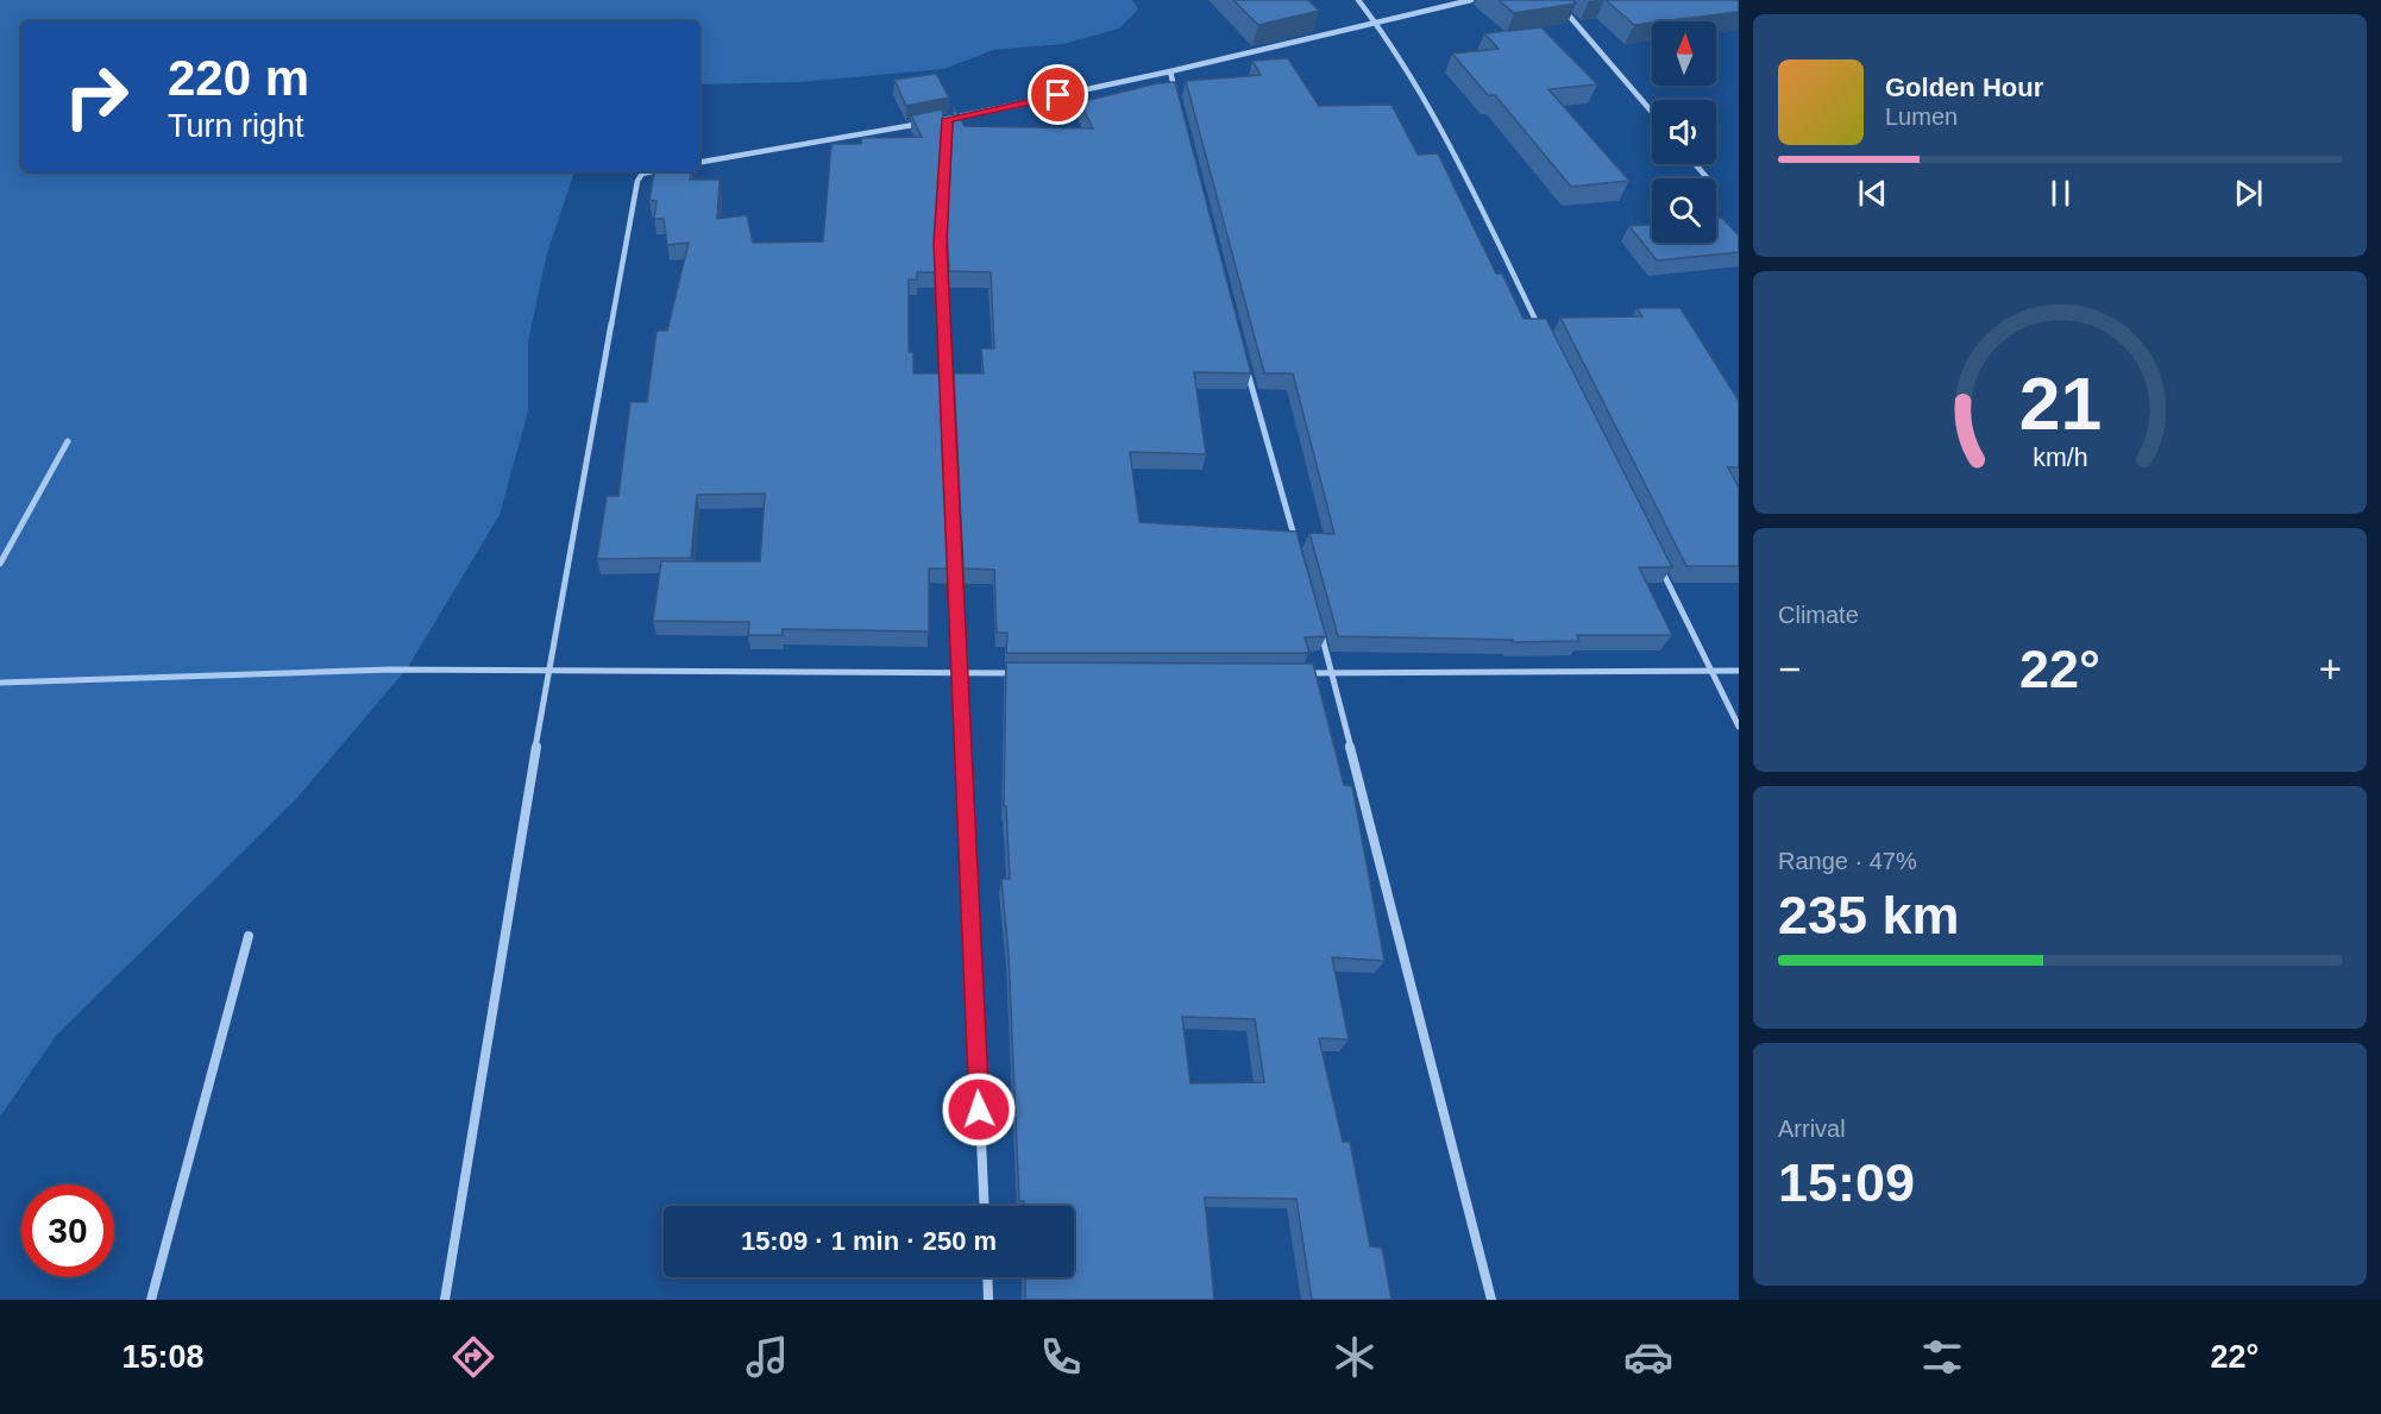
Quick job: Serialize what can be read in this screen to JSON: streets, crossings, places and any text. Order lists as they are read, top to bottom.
{
  "north": "top",
  "page": {
    "turn": ["220 m", "Turn right"],
    "song": ["Golden Hour", "Lumen"],
    "tile": [
      "Climate",
      ["Range · 47%", "235 km"],
      ["Arrival", "15:09"]
    ],
    "heat": ["−", "22°", "+"],
    "limit": "30",
    "trip": "15:09 · 1 min · 250 m",
    "tabs": ["15:08", "22°"],
    "gauge": ["21", "km/h"]
  }
}
